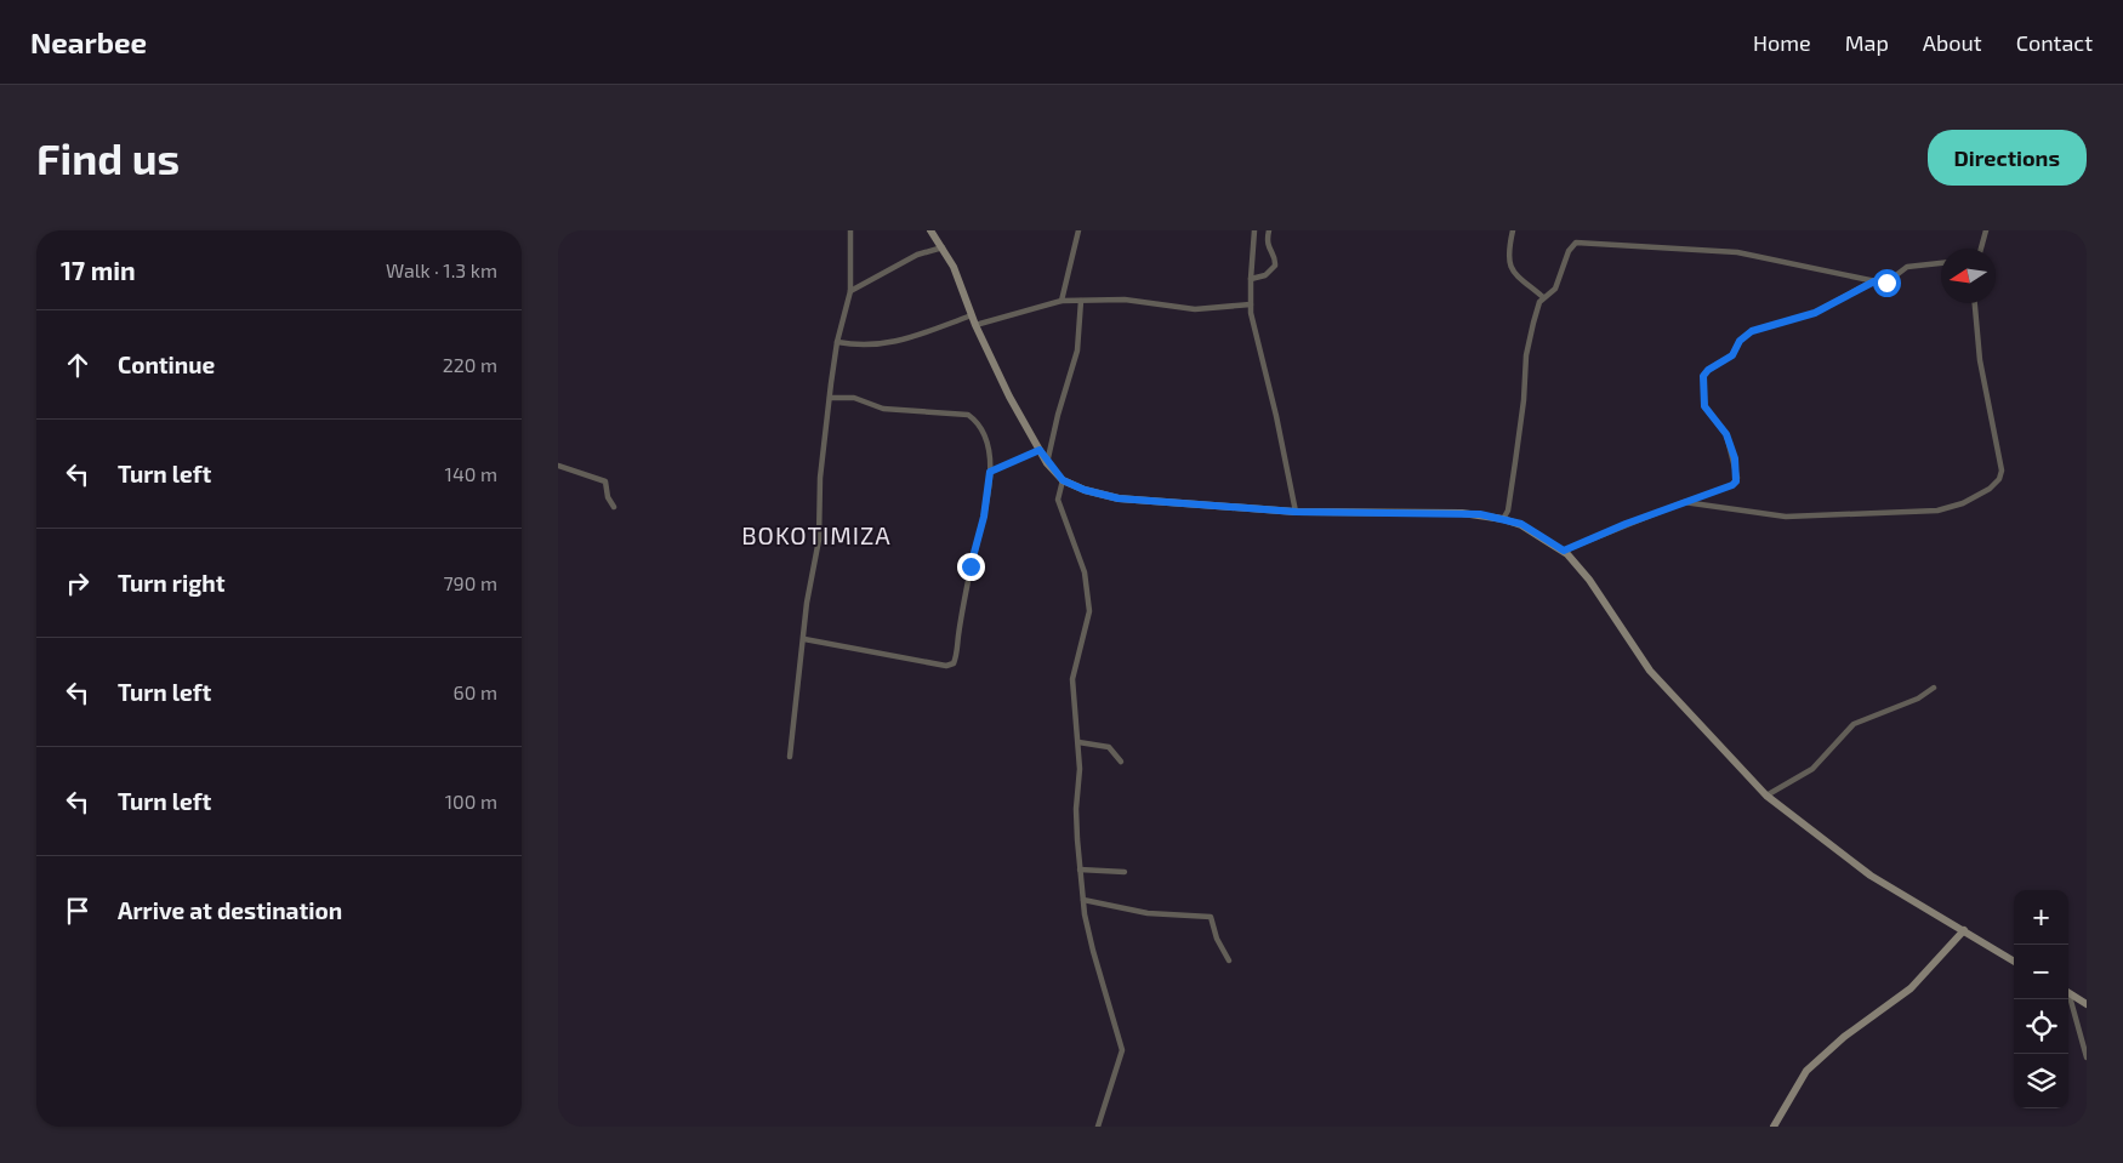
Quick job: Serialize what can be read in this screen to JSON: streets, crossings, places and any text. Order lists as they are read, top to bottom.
{
  "districts": ["BOKOTIMIZA"],
  "north": "left",
  "page": {
    "header": "Nearbee",
    "nav": [
      "Home",
      "Map",
      "About",
      "Contact"
    ],
    "buttons": "Directions",
    "title": "Find us",
    "heading": ["17 min", "Walk · 1.3 km"],
    "list": [
      ["Continue", "220 m"],
      ["Turn left", "140 m"],
      ["Turn right", "790 m"],
      ["Turn left", "60 m"],
      ["Turn left", "100 m"],
      "Arrive at destination"
    ],
    "map_buttons": ["+", "−"]
  }
}
